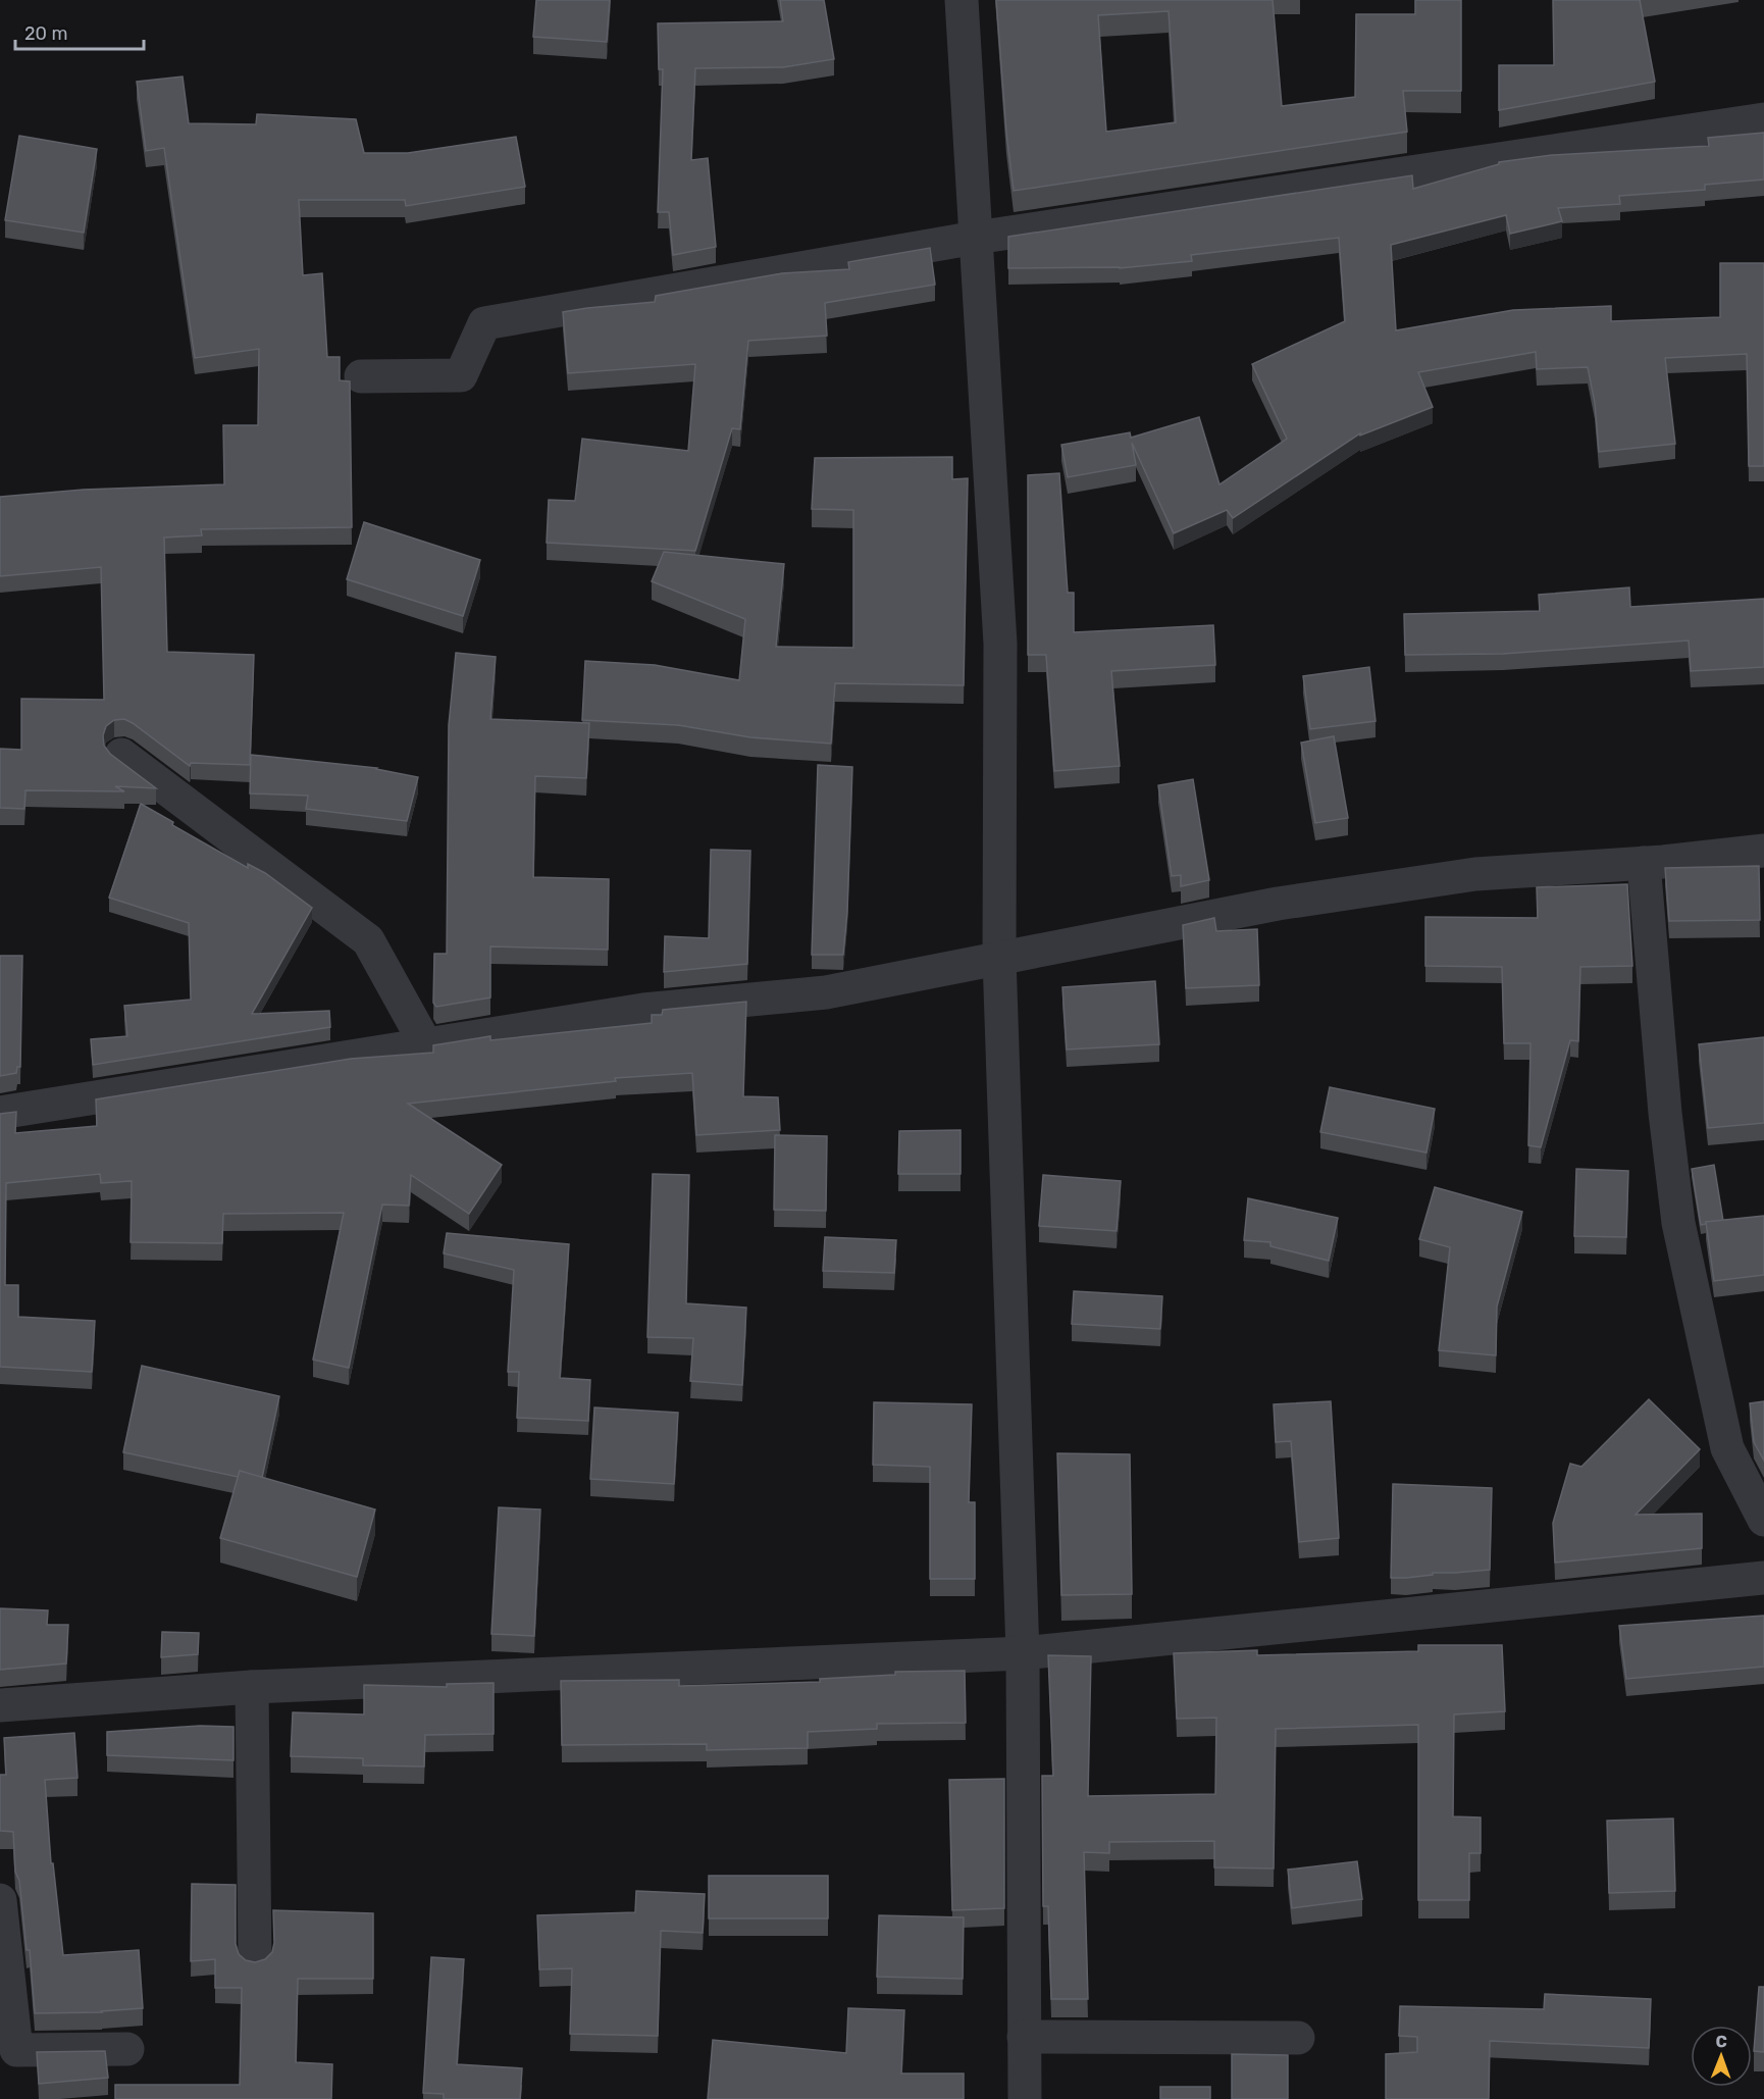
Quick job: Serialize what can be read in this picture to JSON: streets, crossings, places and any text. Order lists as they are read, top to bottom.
{
  "scale_bar": "20 m",
  "north": "top"
}
